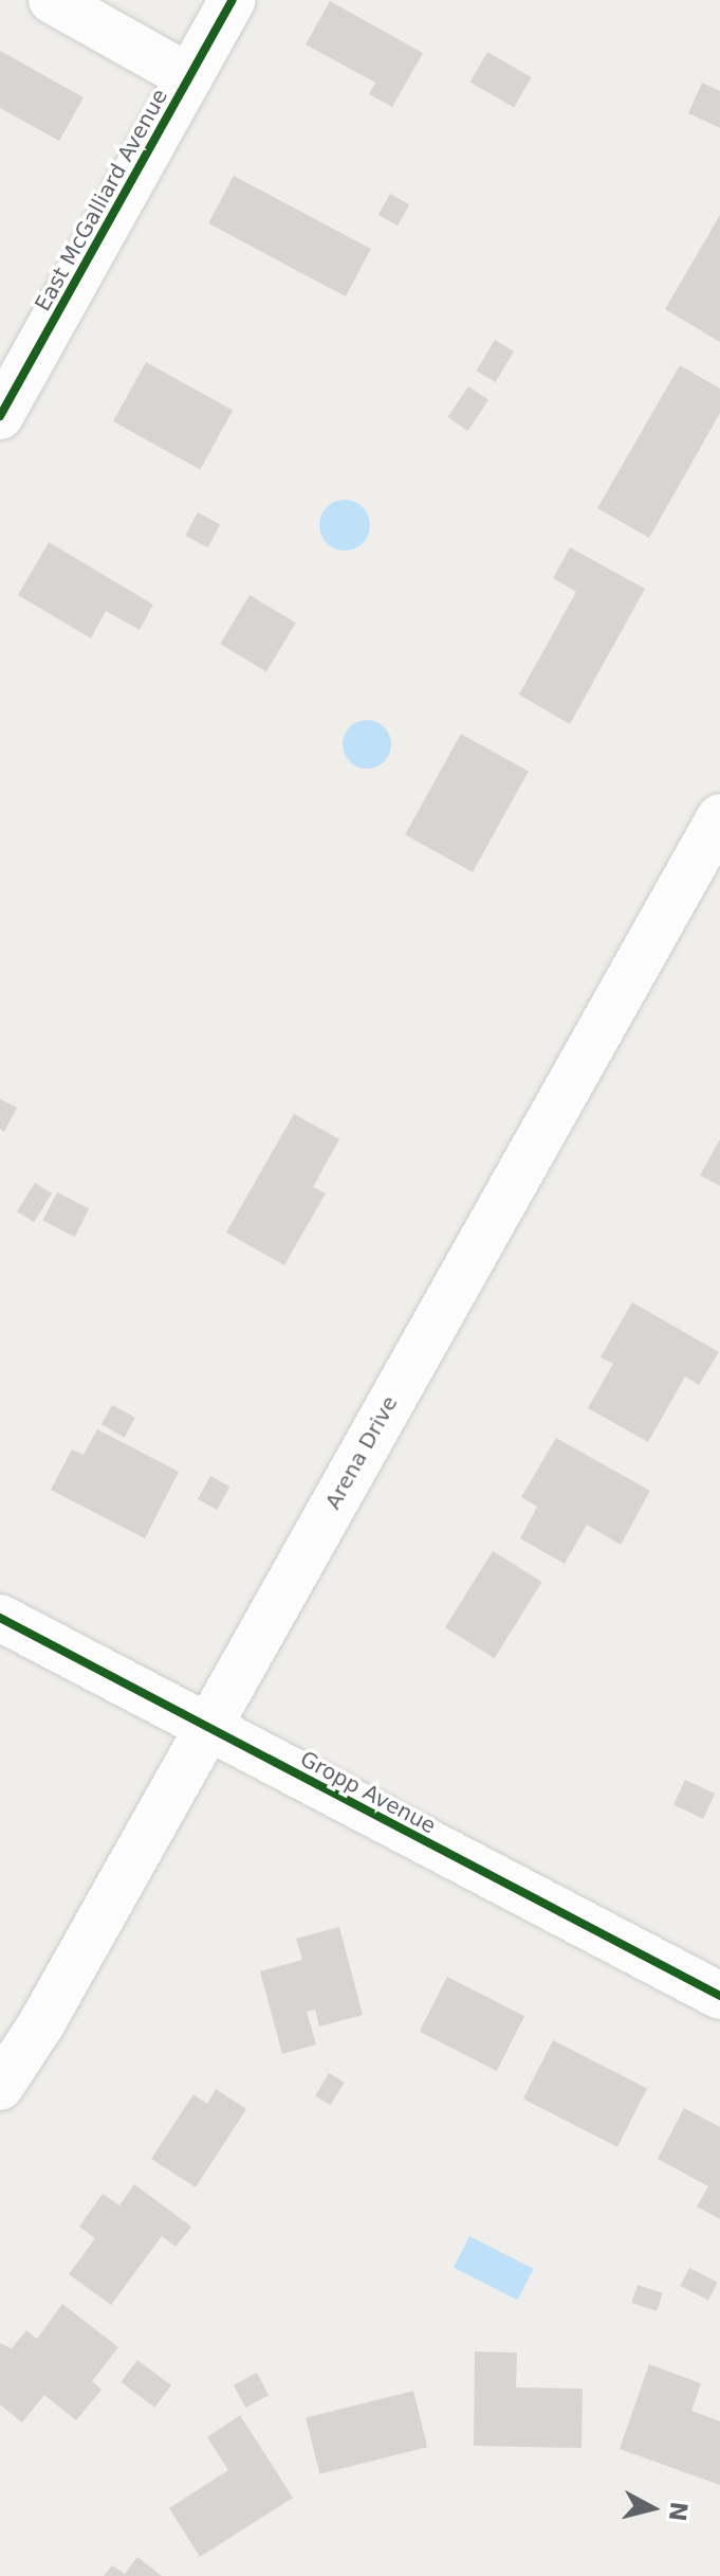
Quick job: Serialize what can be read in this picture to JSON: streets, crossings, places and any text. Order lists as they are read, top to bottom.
{
  "streets": {
    "street": ["East McGalliard Avenue", "Arena Drive", "Gropp Avenue"]
  },
  "crossings": [
    ["Arena Drive", "Gropp Avenue"]
  ],
  "north": "right"
}
